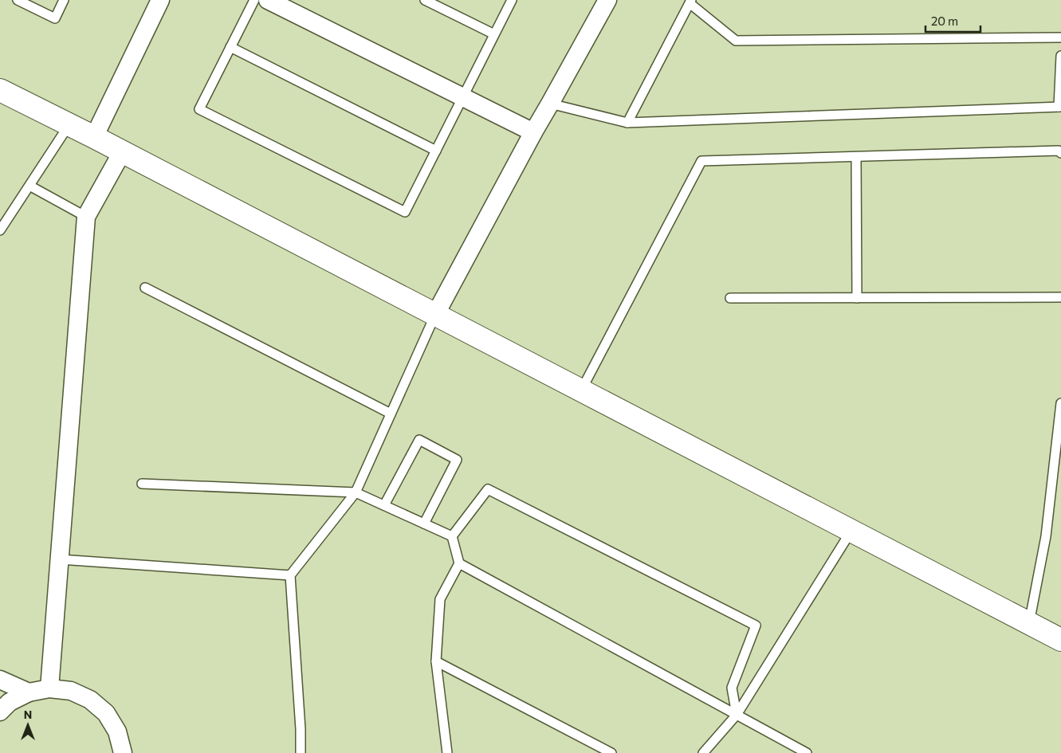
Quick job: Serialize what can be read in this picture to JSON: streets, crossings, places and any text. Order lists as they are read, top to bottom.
{
  "scale_bar": "20 m",
  "north": "top"
}
